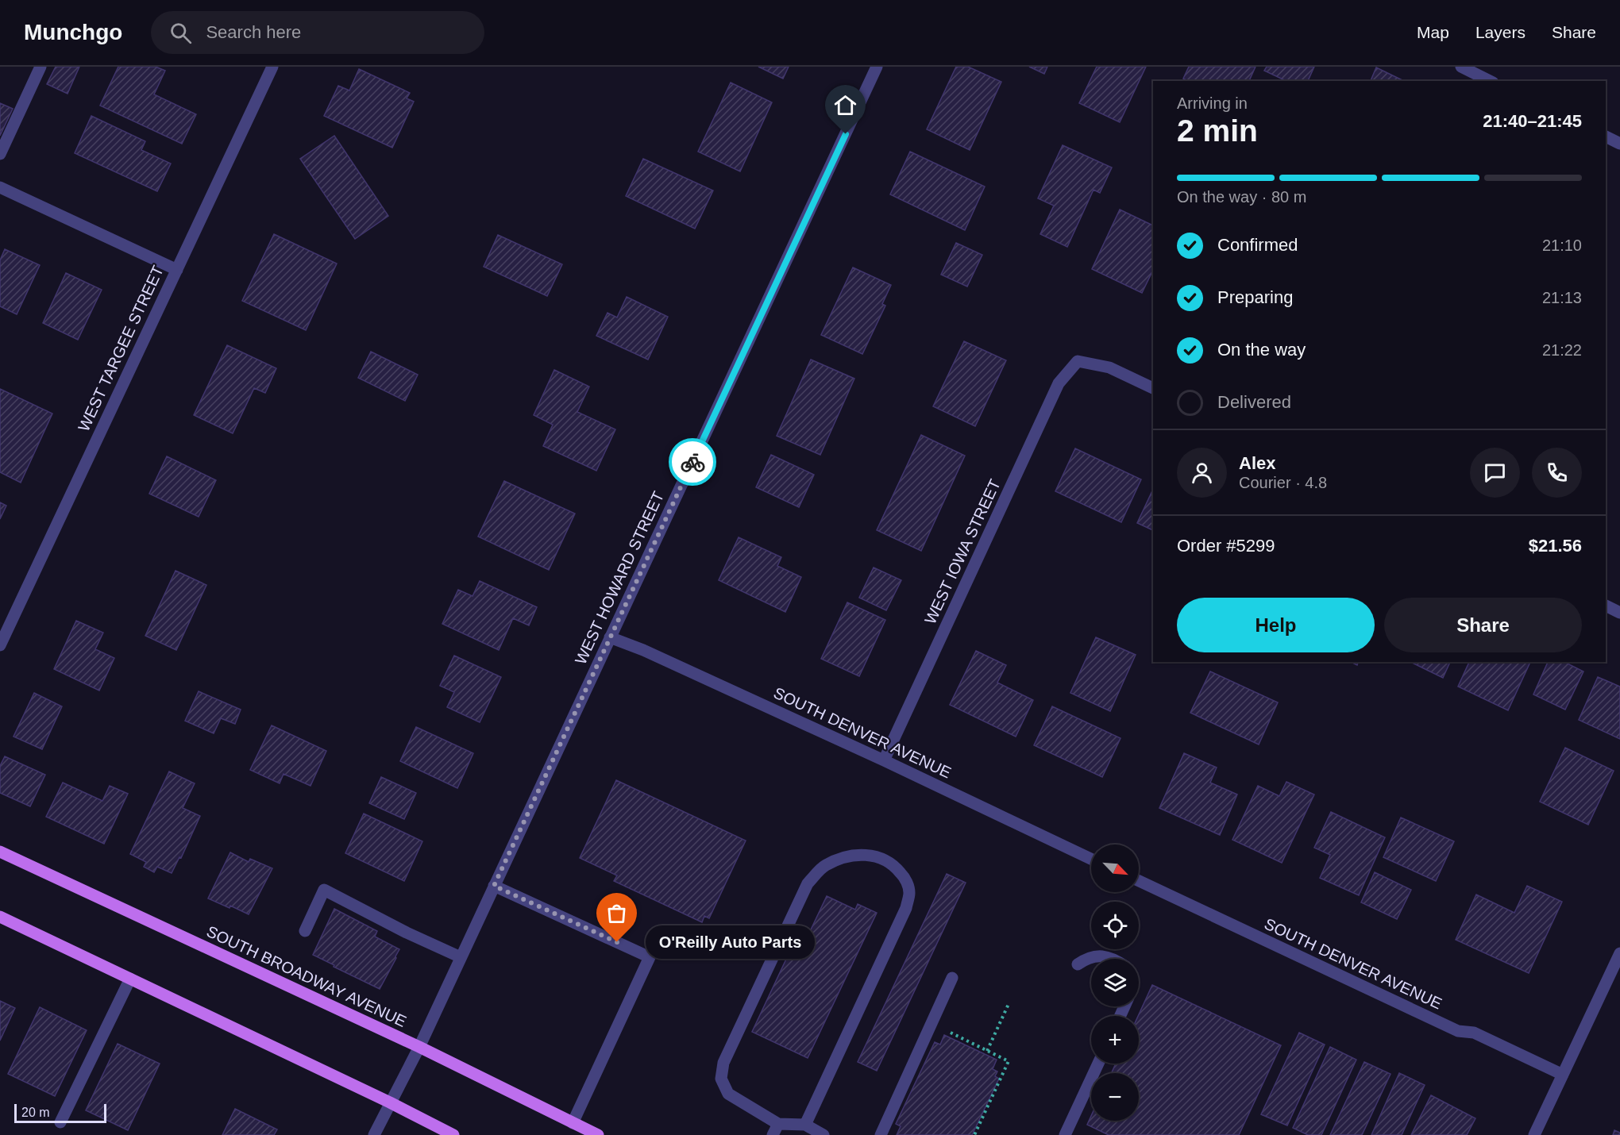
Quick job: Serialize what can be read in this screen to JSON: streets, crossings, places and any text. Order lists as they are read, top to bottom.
{
  "streets": {
    "main road": ["SOUTH BROADWAY AVENUE"],
    "street": [
      "WEST TARGEE STREET",
      "WEST IOWA STREET",
      "WEST HOWARD STREET",
      "SOUTH DENVER AVENUE"
    ]
  },
  "crossings": [
    ["WEST IOWA STREET", "SOUTH DENVER AVENUE"],
    ["WEST HOWARD STREET", "SOUTH DENVER AVENUE"],
    ["WEST HOWARD STREET", "SOUTH BROADWAY AVENUE"]
  ],
  "places": ["O'Reilly Auto Parts"],
  "scale_bar": "20 m",
  "north": "bottom right",
  "page": {
    "header": "Munchgo",
    "search": "Search here",
    "nav": ["Map", "Layers", "Share"],
    "heading": ["2 min", "Arriving in", "21:40–21:45"],
    "panel": [
      "Alex",
      "Courier · 4.8",
      "Order #5299",
      "$21.56"
    ],
    "bar": "On the way · 80 m",
    "list": [
      ["Confirmed", "21:10"],
      ["Preparing", "21:13"],
      ["On the way", "21:22"],
      "Delivered"
    ],
    "buttons": ["Help", "Share"],
    "map_buttons": ["+", "−"],
    "bubble": "O'Reilly Auto Parts",
    "scale": "20 m"
  }
}
